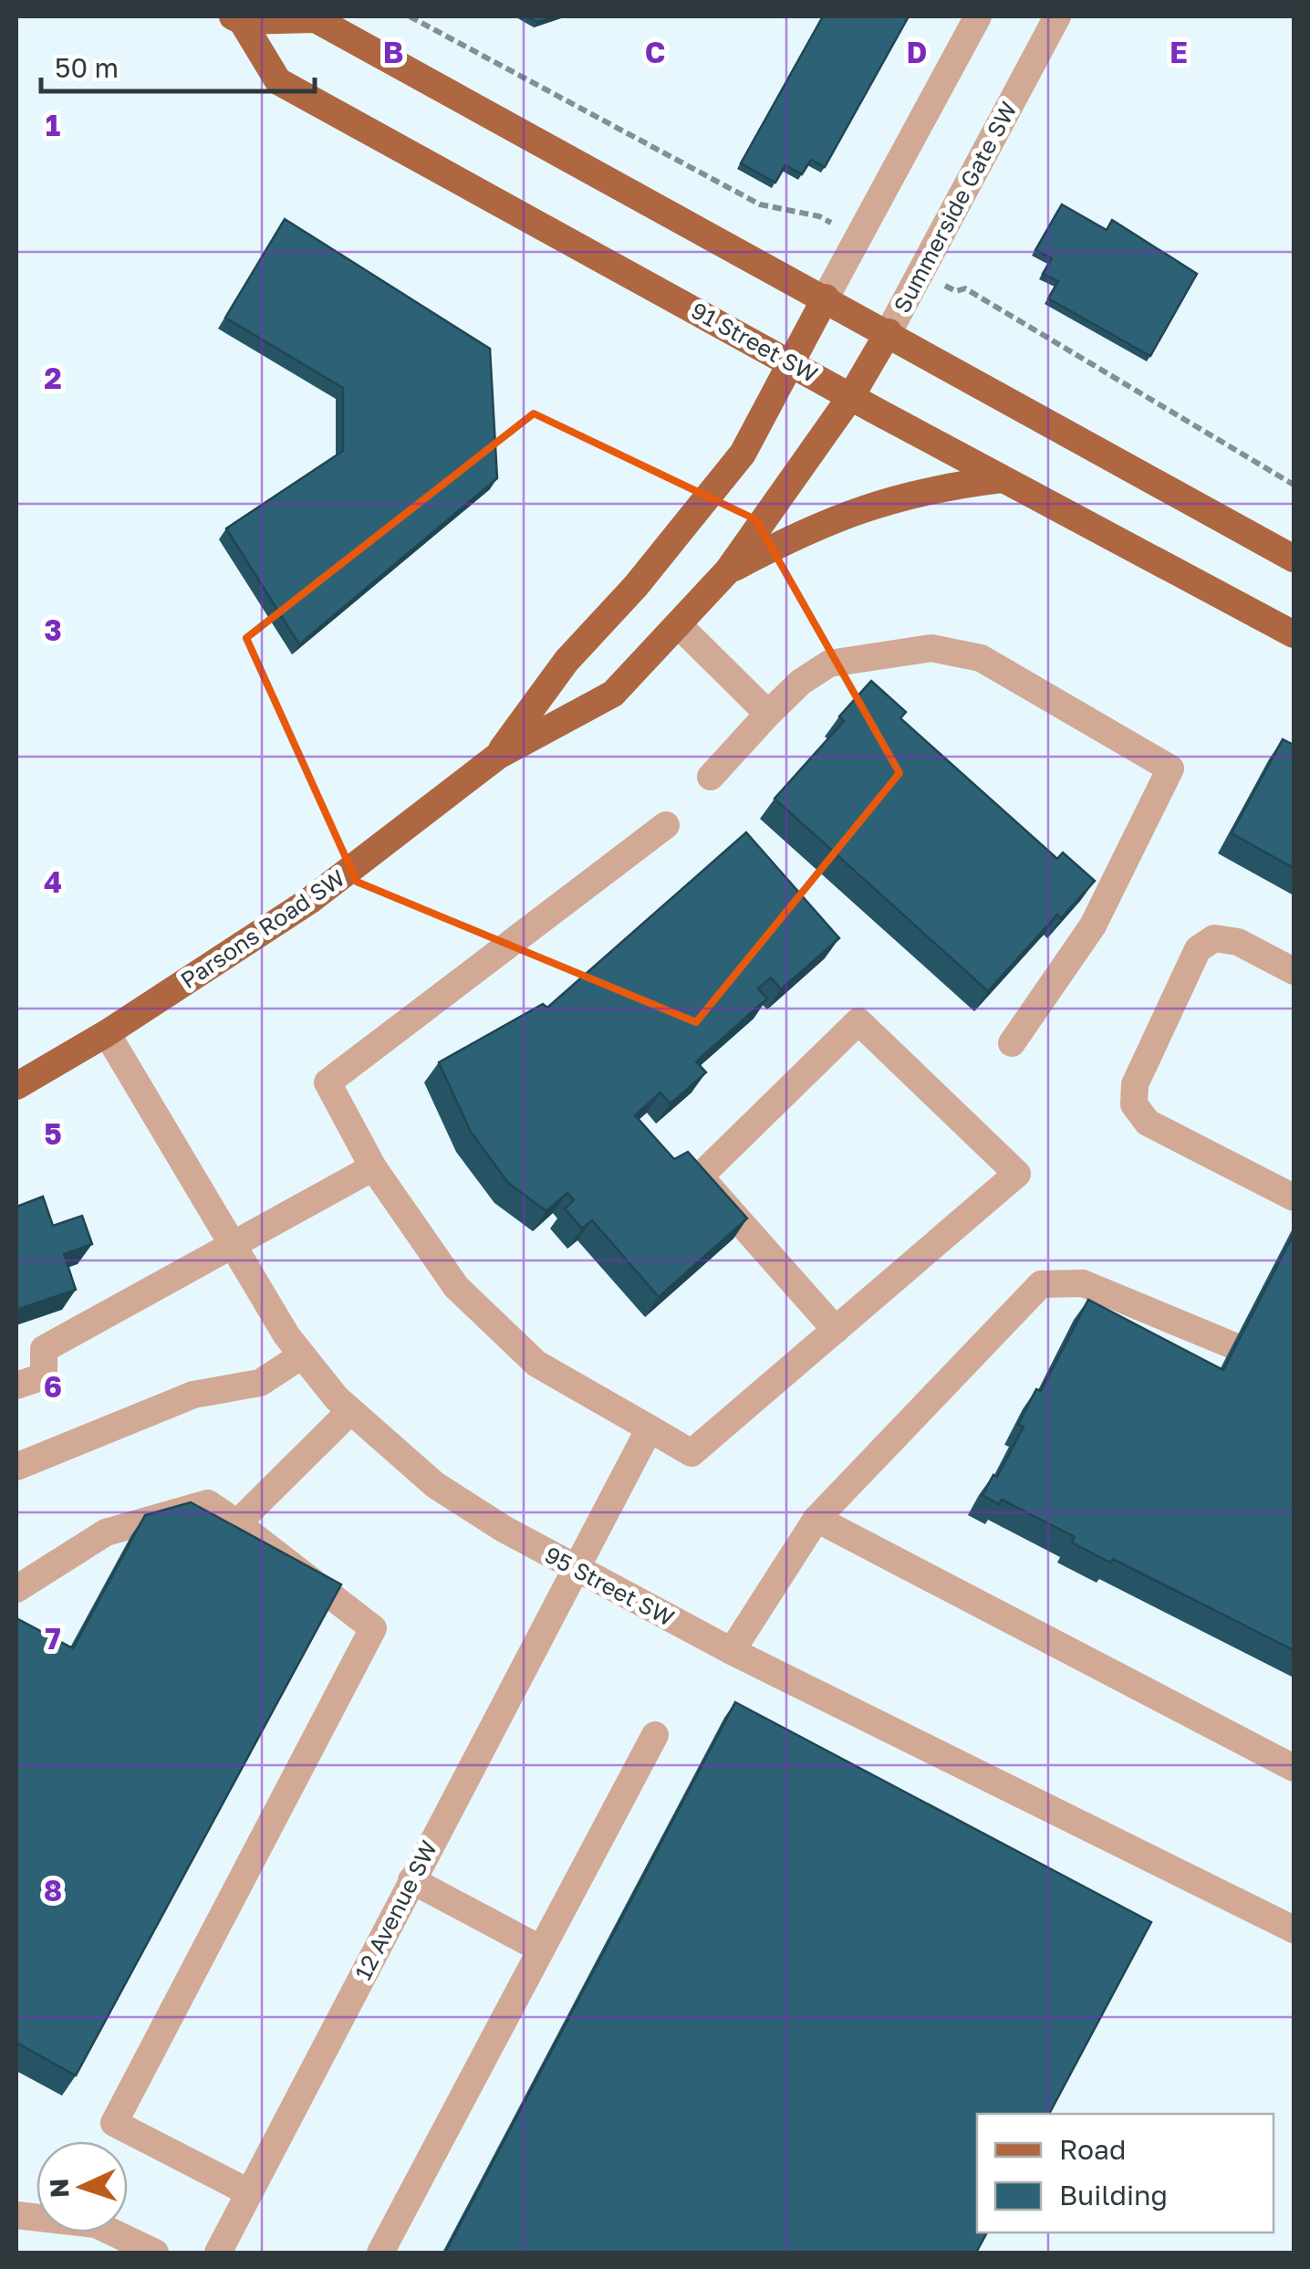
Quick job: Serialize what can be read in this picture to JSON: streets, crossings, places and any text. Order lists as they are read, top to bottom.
{
  "streets": {
    "main road": ["Summerside Gate SW", "91 Street SW", "Parsons Road SW"],
    "street": ["95 Street SW", "12 Avenue SW"]
  },
  "crossings": [
    ["Summerside Gate SW", "91 Street SW"],
    ["Summerside Gate SW", "Parsons Road SW"],
    ["91 Street SW", "Parsons Road SW"],
    ["Parsons Road SW", "95 Street SW"],
    ["95 Street SW", "12 Avenue SW"]
  ],
  "legend": ["Road", "Building"],
  "scale_bar": "50 m",
  "north": "left",
  "grid": {
    "columns": [
      "B",
      "C",
      "D",
      "E"
    ],
    "rows": [
      "1",
      "2",
      "3",
      "4",
      "5",
      "6",
      "7",
      "8"
    ]
  }
}
